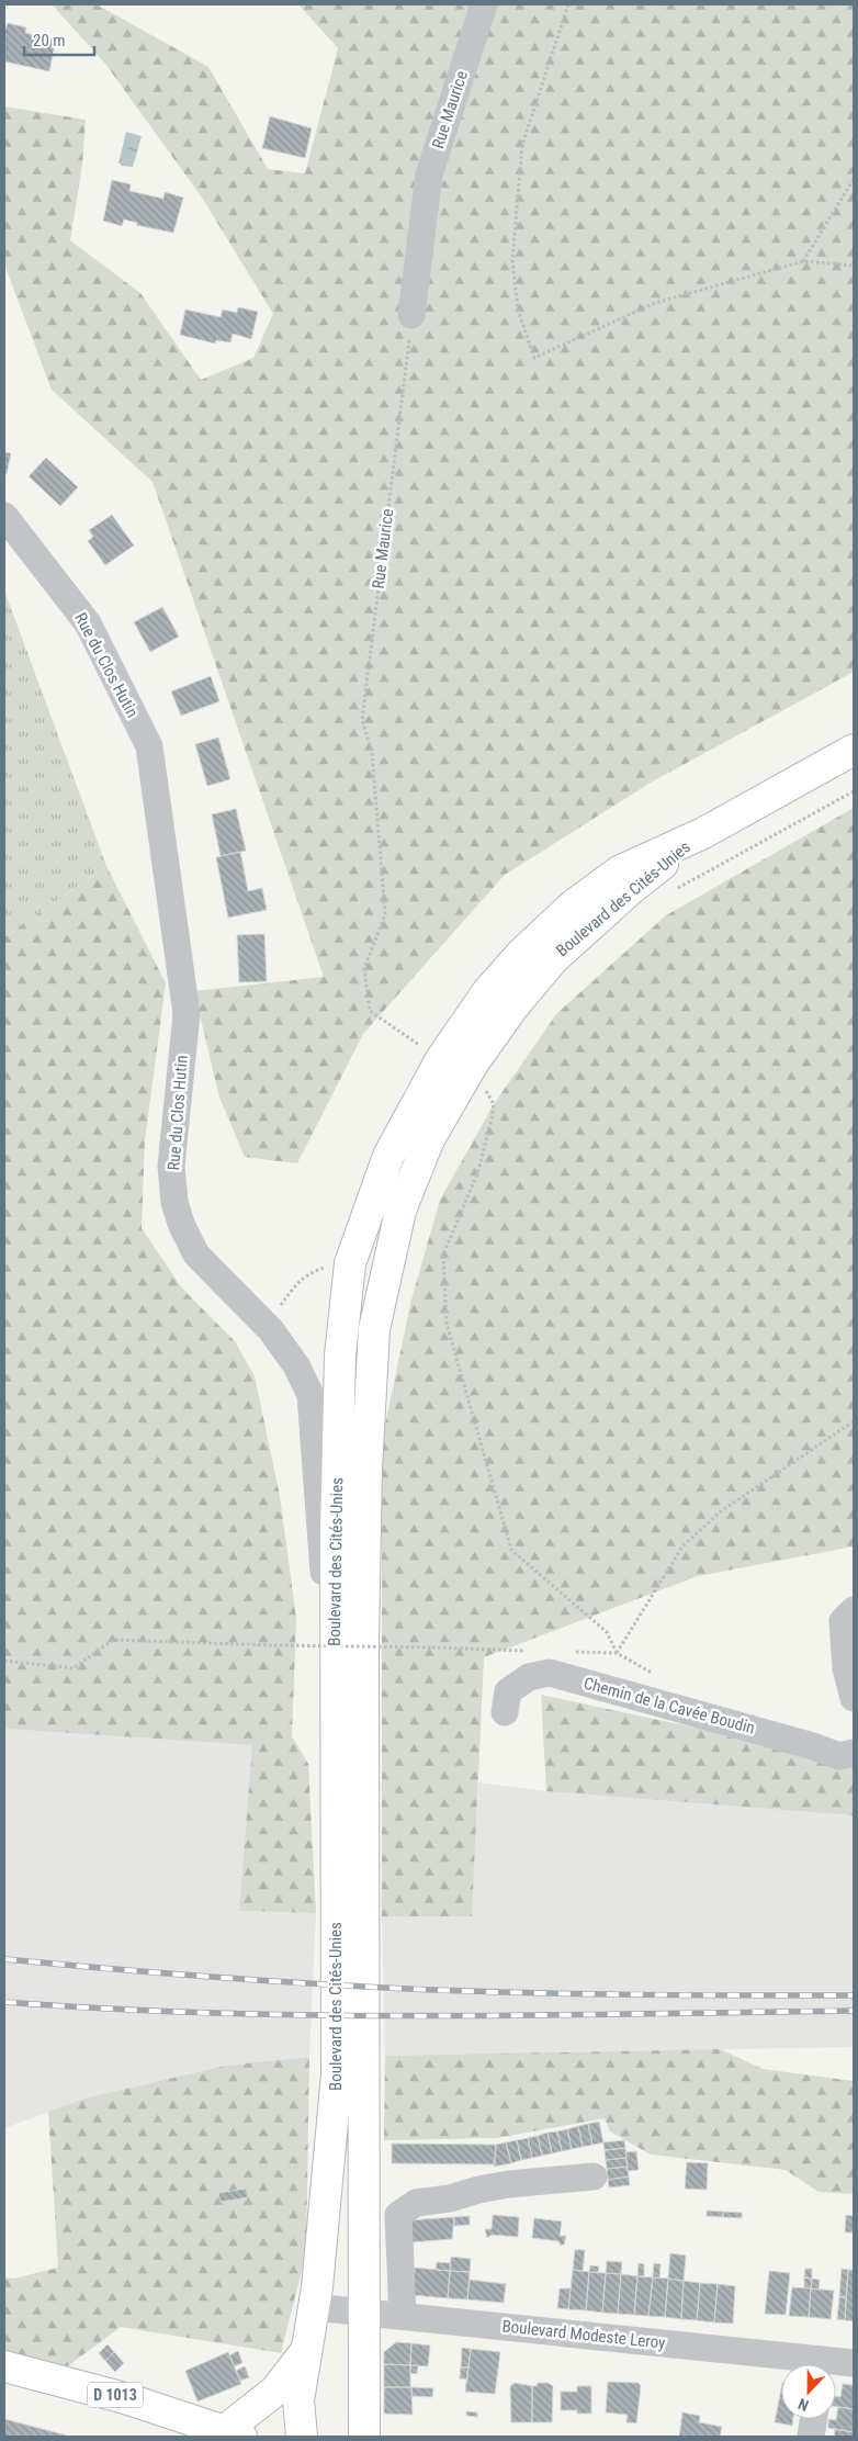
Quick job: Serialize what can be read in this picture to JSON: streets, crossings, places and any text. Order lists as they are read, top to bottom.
{
  "streets": {
    "main road": ["Boulevard des Cités-Unies", "D 1013"],
    "street": [
      "Rue Maurice",
      "Rue du Clos Hutin",
      "Chemin de la Cavée Boudin",
      "Boulevard Modeste Leroy"
    ]
  },
  "crossings": [
    ["Rue Maurice", "Boulevard des Cités-Unies"],
    ["Rue du Clos Hutin", "Boulevard des Cités-Unies"],
    ["Boulevard des Cités-Unies", "Boulevard Modeste Leroy"]
  ],
  "scale_bar": "20 m",
  "north": "bottom"
}
